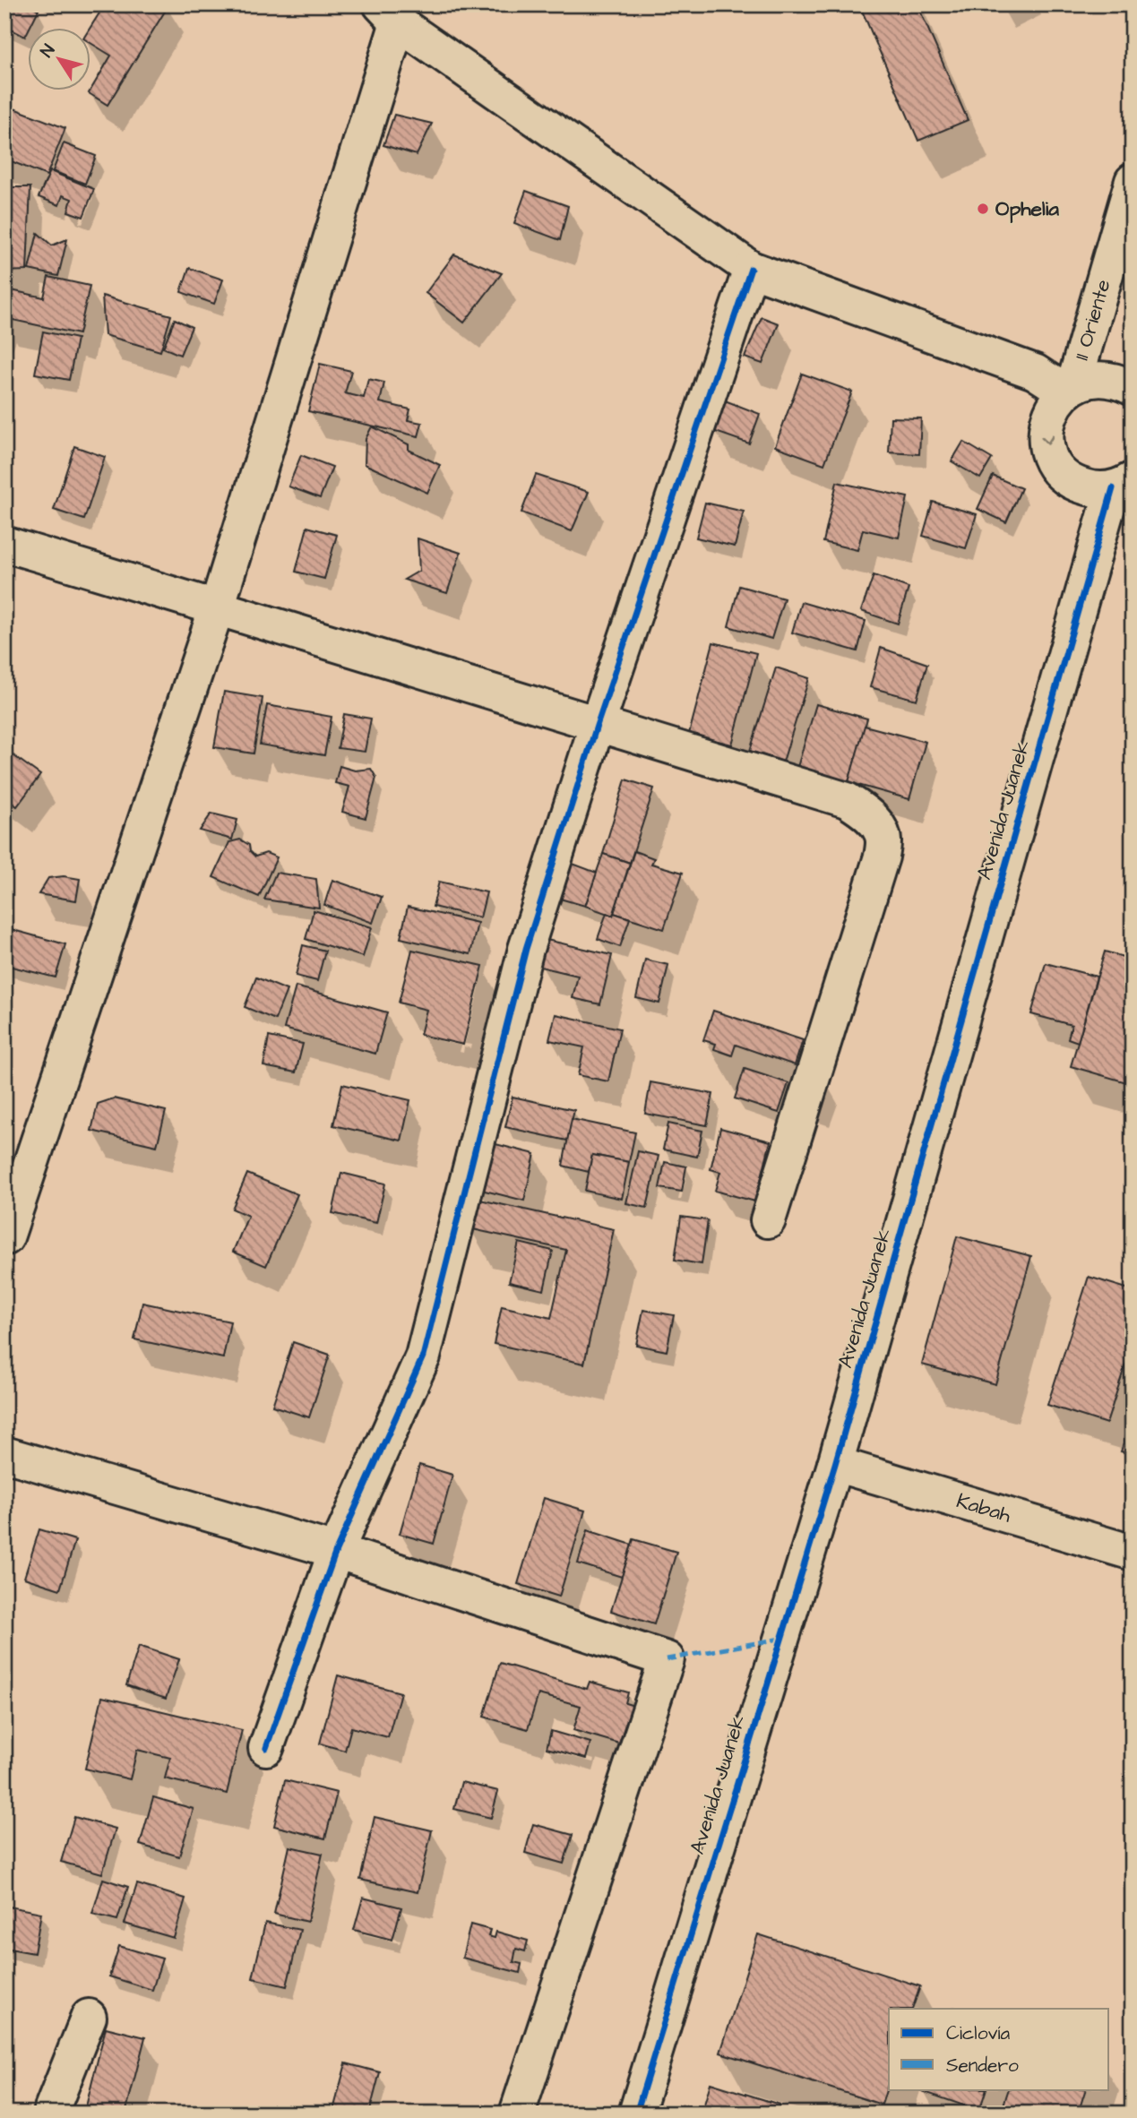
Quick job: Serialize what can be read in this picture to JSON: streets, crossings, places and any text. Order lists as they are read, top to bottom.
{
  "streets": {
    "street": ["11 Oriente", "Avenida Juanek", "Kabah"]
  },
  "crossings": [
    ["11 Oriente", "Avenida Juanek"],
    ["Avenida Juanek", "Kabah"]
  ],
  "places": ["Ophelia"],
  "legend": ["Ciclovía", "Sendero"],
  "north": "top left"
}
